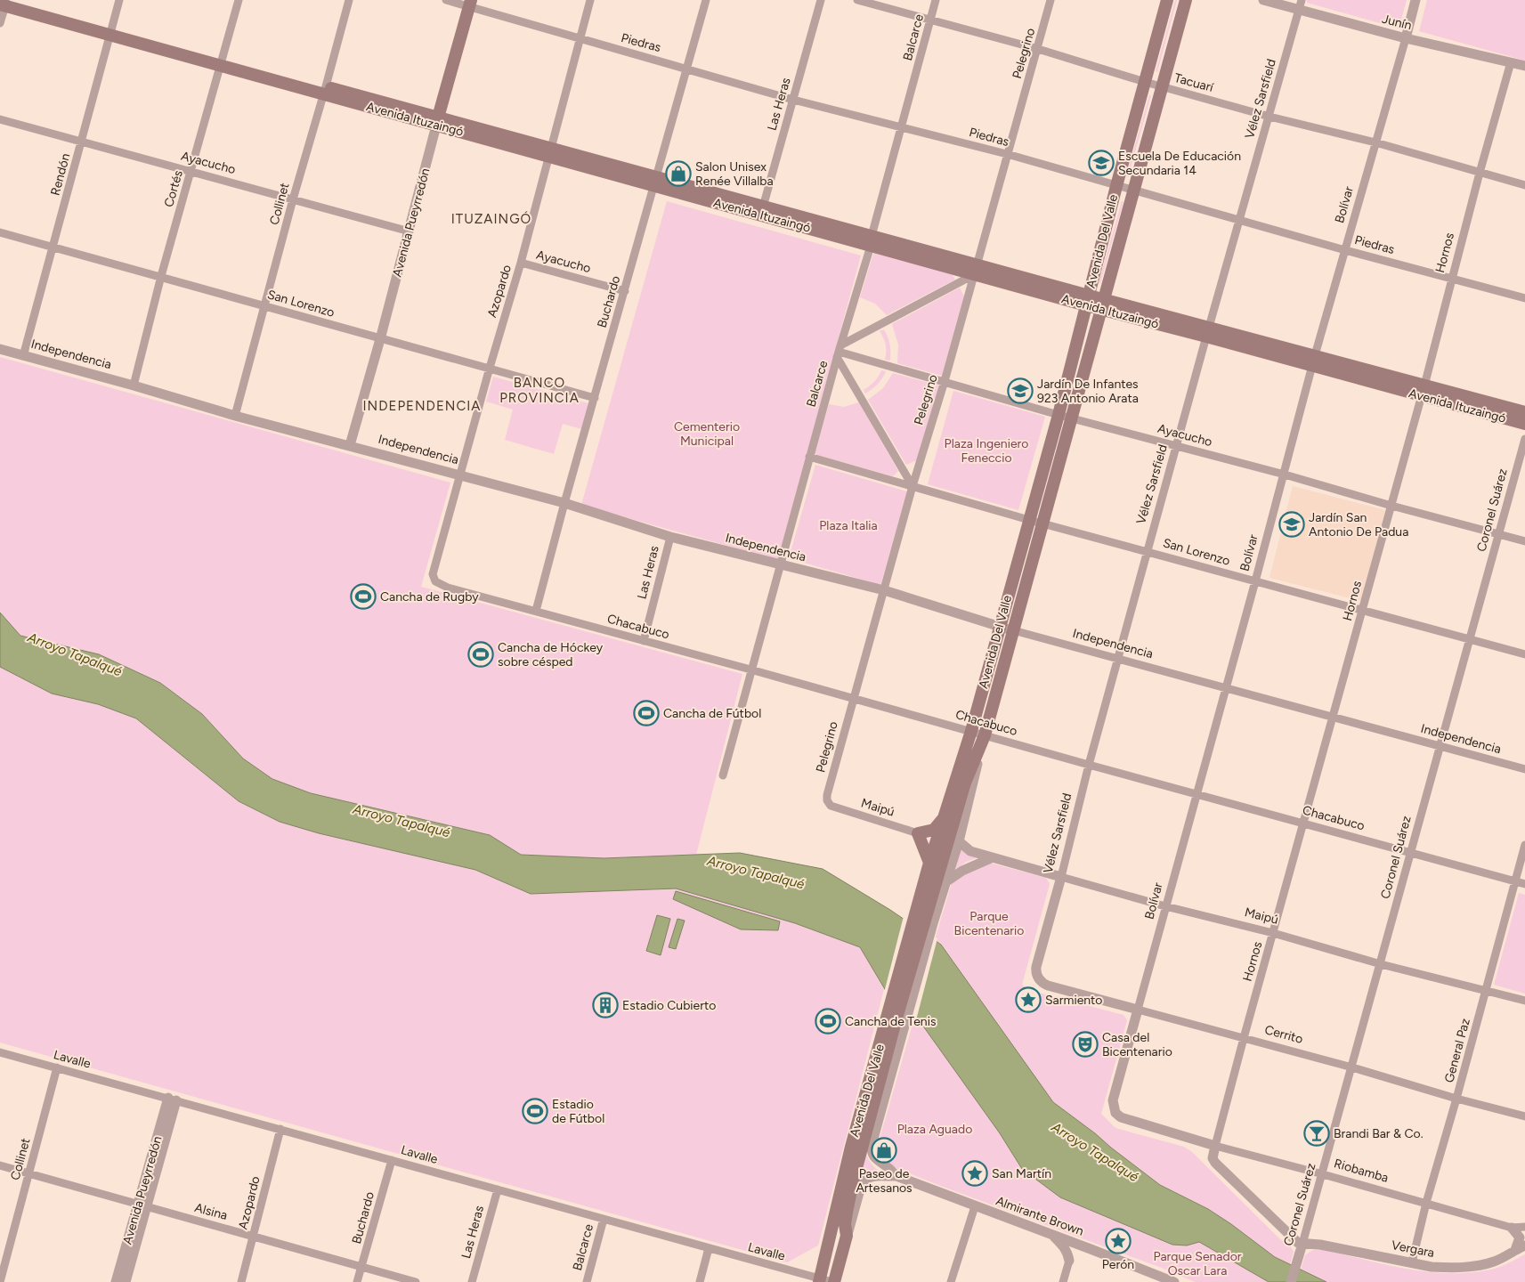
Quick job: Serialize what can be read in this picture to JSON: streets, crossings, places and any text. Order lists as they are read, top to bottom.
{
  "streets": {
    "main road": ["Avenida Ituzaingó", "Avenida Pueyrredón", "Avenida Del Valle"],
    "street": [
      "Junín",
      "Balcarce",
      "Piedras",
      "Pelegrino",
      "Tacuarí",
      "Vélez Sarsfield",
      "Las Heras",
      "Ayacucho",
      "Rendón",
      "Cortés",
      "Collinet",
      "Bolívar",
      "Hornos",
      "Azopardo",
      "Buchardo",
      "San Lorenzo",
      "Independencia",
      "Coronel Suárez",
      "Chacabuco",
      "Maipú",
      "Cerrito",
      "General Paz",
      "Lavalle",
      "Riobamba",
      "Alsina",
      "Almirante Brown",
      "Vergara"
    ]
  },
  "crossings": [
    ["Junín", "Vélez Sarsfield"],
    ["Junín", "Bolívar"],
    ["Junín", "Hornos"],
    ["Balcarce", "Piedras"],
    ["Balcarce", "Tacuarí"],
    ["Balcarce", "Avenida Ituzaingó"],
    ["Balcarce", "Ayacucho"],
    ["Balcarce", "San Lorenzo"],
    ["Balcarce", "Independencia"],
    ["Balcarce", "Chacabuco"],
    ["Balcarce", "Lavalle"],
    ["Piedras", "Pelegrino"],
    ["Piedras", "Vélez Sarsfield"],
    ["Piedras", "Las Heras"],
    ["Piedras", "Bolívar"],
    ["Piedras", "Avenida Pueyrredón"],
    ["Piedras", "Avenida Del Valle"],
    ["Piedras", "Hornos"],
    ["Piedras", "Azopardo"],
    ["Piedras", "Buchardo"],
    ["Pelegrino", "Tacuarí"],
    ["Pelegrino", "Avenida Ituzaingó"],
    ["Pelegrino", "Ayacucho"],
    ["Pelegrino", "San Lorenzo"],
    ["Pelegrino", "Independencia"],
    ["Pelegrino", "Chacabuco"],
    ["Pelegrino", "Maipú"],
    ["Tacuarí", "Vélez Sarsfield"],
    ["Tacuarí", "Bolívar"],
    ["Tacuarí", "Avenida Del Valle"],
    ["Tacuarí", "Hornos"],
    ["Vélez Sarsfield", "Avenida Ituzaingó"],
    ["Vélez Sarsfield", "Ayacucho"],
    ["Vélez Sarsfield", "San Lorenzo"],
    ["Vélez Sarsfield", "Independencia"],
    ["Vélez Sarsfield", "Chacabuco"],
    ["Vélez Sarsfield", "Maipú"],
    ["Vélez Sarsfield", "Cerrito"],
    ["Las Heras", "Avenida Ituzaingó"],
    ["Las Heras", "Independencia"],
    ["Las Heras", "Chacabuco"],
    ["Las Heras", "Lavalle"],
    ["Avenida Ituzaingó", "Rendón"],
    ["Avenida Ituzaingó", "Cortés"],
    ["Avenida Ituzaingó", "Collinet"],
    ["Avenida Ituzaingó", "Bolívar"],
    ["Avenida Ituzaingó", "Avenida Pueyrredón"],
    ["Avenida Ituzaingó", "Avenida Del Valle"],
    ["Avenida Ituzaingó", "Hornos"],
    ["Avenida Ituzaingó", "Azopardo"],
    ["Avenida Ituzaingó", "Buchardo"],
    ["Ayacucho", "Rendón"],
    ["Ayacucho", "Cortés"],
    ["Ayacucho", "Collinet"],
    ["Ayacucho", "Bolívar"],
    ["Ayacucho", "Avenida Pueyrredón"],
    ["Ayacucho", "Avenida Del Valle"],
    ["Ayacucho", "Hornos"],
    ["Ayacucho", "Azopardo"],
    ["Ayacucho", "Buchardo"],
    ["Ayacucho", "Coronel Suárez"],
    ["Rendón", "San Lorenzo"],
    ["Rendón", "Independencia"],
    ["Cortés", "San Lorenzo"],
    ["Cortés", "Independencia"],
    ["Collinet", "San Lorenzo"],
    ["Collinet", "Independencia"],
    ["Collinet", "Lavalle"],
    ["Collinet", "Alsina"],
    ["Bolívar", "San Lorenzo"],
    ["Bolívar", "Independencia"],
    ["Bolívar", "Chacabuco"],
    ["Bolívar", "Maipú"],
    ["Bolívar", "Cerrito"],
    ["Bolívar", "Riobamba"],
    ["Avenida Pueyrredón", "San Lorenzo"],
    ["Avenida Pueyrredón", "Independencia"],
    ["Avenida Pueyrredón", "Lavalle"],
    ["Avenida Pueyrredón", "Alsina"],
    ["Avenida Del Valle", "San Lorenzo"],
    ["Avenida Del Valle", "Independencia"],
    ["Avenida Del Valle", "Chacabuco"],
    ["Avenida Del Valle", "Maipú"],
    ["Avenida Del Valle", "Lavalle"],
    ["Avenida Del Valle", "Almirante Brown"],
    ["Hornos", "San Lorenzo"],
    ["Hornos", "Independencia"],
    ["Hornos", "Chacabuco"],
    ["Hornos", "Maipú"],
    ["Hornos", "Cerrito"],
    ["Hornos", "Riobamba"],
    ["Azopardo", "San Lorenzo"],
    ["Azopardo", "Independencia"],
    ["Azopardo", "Chacabuco"],
    ["Azopardo", "Lavalle"],
    ["Azopardo", "Alsina"],
    ["Buchardo", "San Lorenzo"],
    ["Buchardo", "Independencia"],
    ["Buchardo", "Chacabuco"],
    ["Buchardo", "Lavalle"],
    ["Buchardo", "Alsina"],
    ["San Lorenzo", "Coronel Suárez"],
    ["Independencia", "Coronel Suárez"],
    ["Coronel Suárez", "Chacabuco"],
    ["Coronel Suárez", "Maipú"],
    ["Coronel Suárez", "Cerrito"],
    ["Coronel Suárez", "Riobamba"],
    ["Coronel Suárez", "Vergara"],
    ["Chacabuco", "General Paz"],
    ["Maipú", "General Paz"],
    ["Cerrito", "General Paz"],
    ["General Paz", "Riobamba"],
    ["General Paz", "Vergara"]
  ],
  "districts": ["ITUZAINGÓ", "BANCO PROVINCIA", "INDEPENDENCIA"],
  "water": ["Arroyo Tapalqué"],
  "parks": [
    "Cementerio Municipal",
    "Plaza Ingeniero Feneccio",
    "Plaza Italia",
    "Parque Bicentenario",
    "Plaza Aguado",
    "Parque Senador Oscar Lara"
  ],
  "places": {
    "school or university": ["Escuela De Educación Secundaria 14", "Jardín De Infantes 923 Antonio Arata", "Jardín San Antonio De Padua"],
    "shop": ["Salon Unisex Renée Villalba", "Paseo de Artesanos"],
    "sports": [
      "Cancha de Rugby",
      "Cancha de Hóckey sobre césped",
      "Cancha de Fútbol",
      "Cancha de Tenis",
      "Estadio de Fútbol"
    ],
    "place": ["Sarmiento", "San Martín", "Perón"],
    "building": ["Estadio Cubierto"],
    "theatre": ["Casa del Bicentenario"],
    "bar": ["Brandi Bar & Co."]
  }
}
